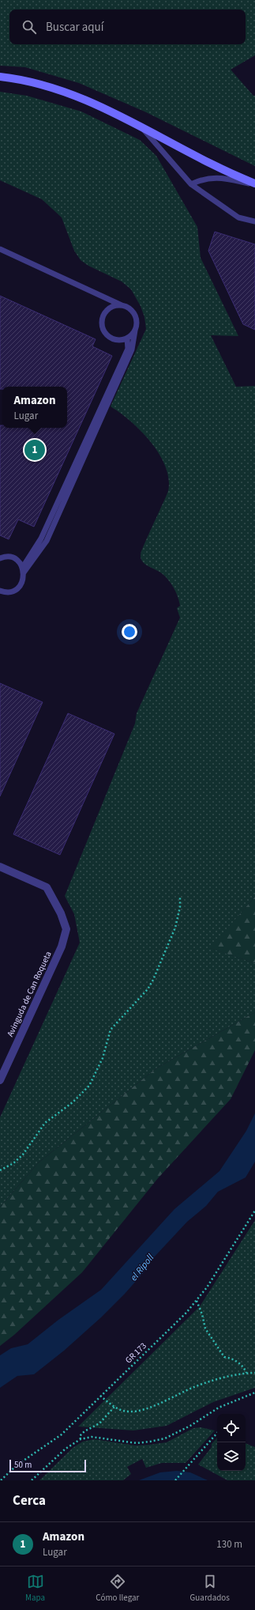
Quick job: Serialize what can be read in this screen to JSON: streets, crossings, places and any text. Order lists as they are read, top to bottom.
{
  "streets": {
    "street": ["Avinguda de Can Roqueta"],
    "path": ["GR 173"]
  },
  "water": ["el Ripoll"],
  "scale_bar": "50 m",
  "page": {
    "search": "Buscar aquí",
    "popup": ["Amazon", "Lugar"],
    "pins": "1",
    "scale": "50 m",
    "heading": "Cerca",
    "list": [
      {
        "mark": "1",
        "name": "Amazon",
        "note": "Lugar",
        "value": "130 m"
      }
    ],
    "nav": ["Mapa", "Cómo llegar", "Guardados"]
  }
}
